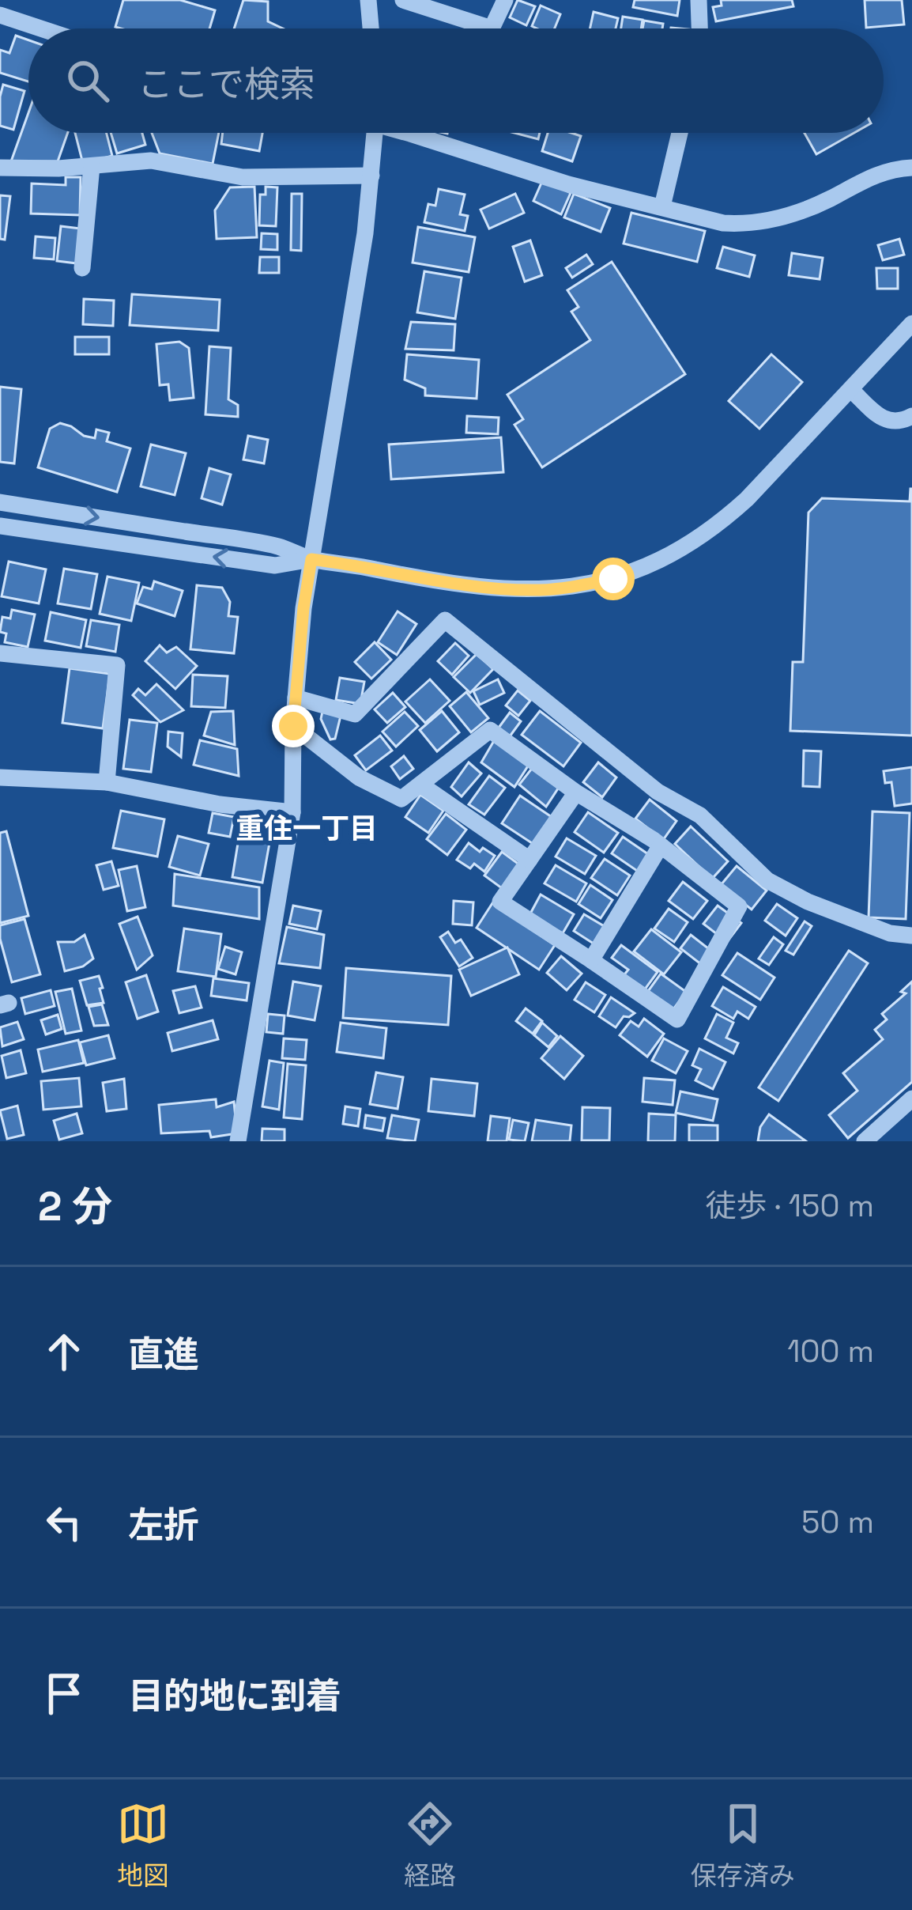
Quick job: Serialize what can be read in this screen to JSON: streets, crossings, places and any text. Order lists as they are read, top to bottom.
{
  "districts": ["重住一丁目"],
  "page": {
    "search": "ここで検索",
    "heading": ["2 分", "徒歩 · 150 m"],
    "list": [
      ["直進", "100 m"],
      ["左折", "50 m"],
      "目的地に到着"
    ],
    "nav": ["地図", "経路", "保存済み"]
  }
}
